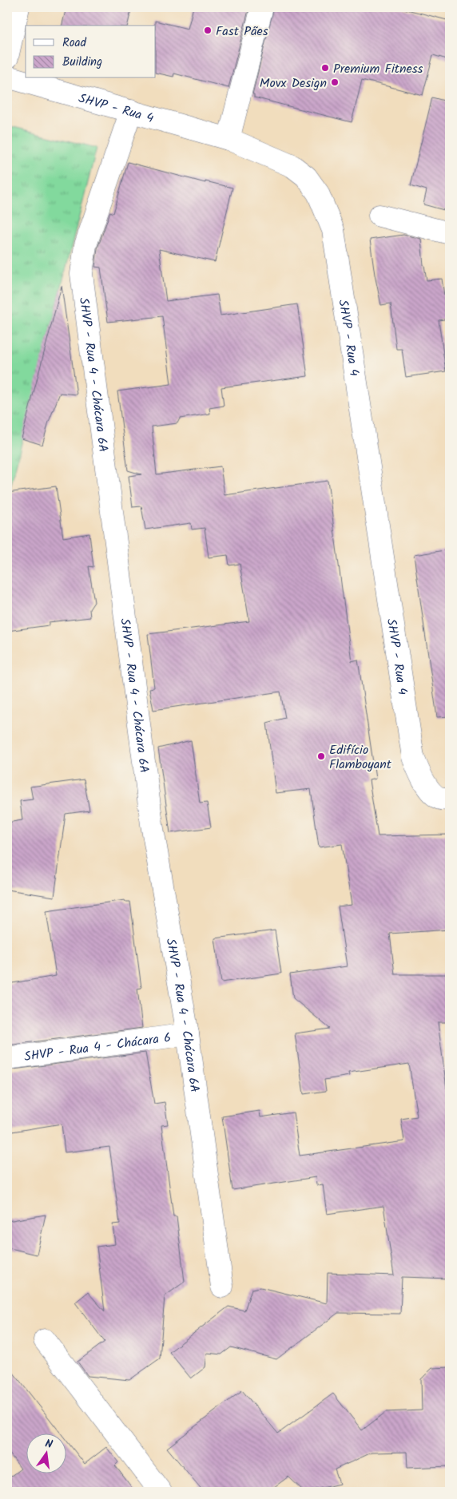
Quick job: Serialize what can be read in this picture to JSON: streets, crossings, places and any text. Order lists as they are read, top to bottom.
{
  "streets": {
    "street": ["SHVP - Rua 4", "SHVP - Rua 4 - Chácara 6A", "SHVP - Rua 4 - Chácara 6"]
  },
  "crossings": [
    ["SHVP - Rua 4", "SHVP - Rua 4 - Chácara 6A"],
    ["SHVP - Rua 4 - Chácara 6A", "SHVP - Rua 4 - Chácara 6"]
  ],
  "places": [
    "Fast Pães",
    "Premium Fitness",
    "Movx Design",
    "Edifício Flamboyant"
  ],
  "legend": ["Road", "Building"],
  "north": "top"
}
